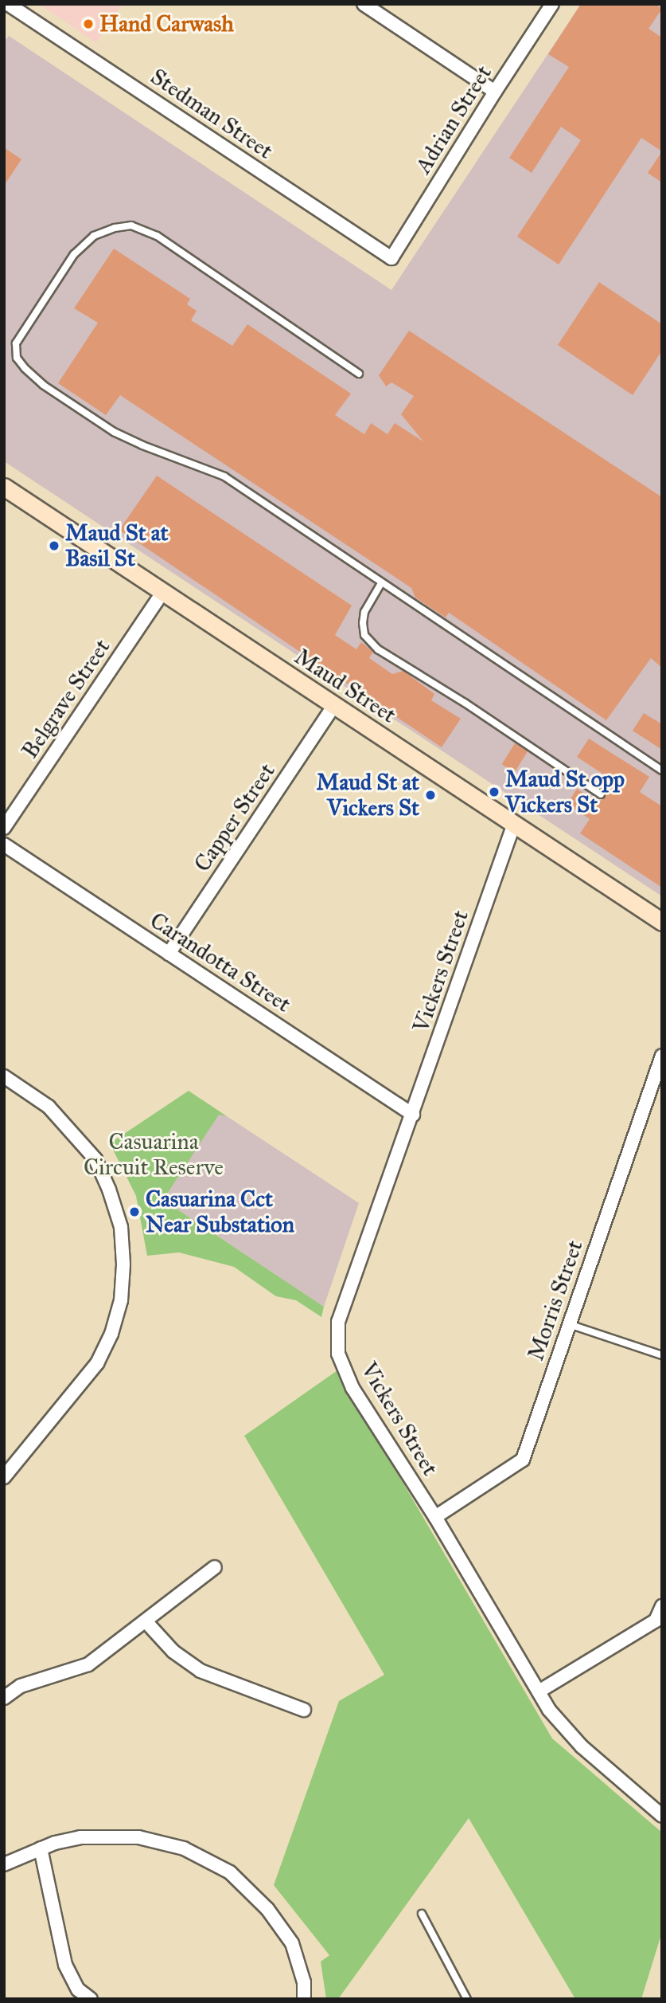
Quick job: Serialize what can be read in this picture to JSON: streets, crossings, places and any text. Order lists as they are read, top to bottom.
{
  "streets": {
    "main road": ["Maud Street"],
    "street": [
      "Stedman Street",
      "Adrian Street",
      "Belgrave Street",
      "Capper Street",
      "Carandotta Street",
      "Vickers Street",
      "Morris Street"
    ]
  },
  "crossings": [
    ["Stedman Street", "Adrian Street"],
    ["Maud Street", "Belgrave Street"],
    ["Maud Street", "Capper Street"],
    ["Maud Street", "Vickers Street"],
    ["Capper Street", "Carandotta Street"],
    ["Carandotta Street", "Vickers Street"],
    ["Vickers Street", "Morris Street"]
  ],
  "parks": ["Casuarina Circuit Reserve"],
  "places": [
    "Hand Carwash",
    "Maud St at Basil St",
    "Maud St opp Vickers St",
    "Maud St at Vickers St",
    "Casuarina Cct Near Substation"
  ]
}
